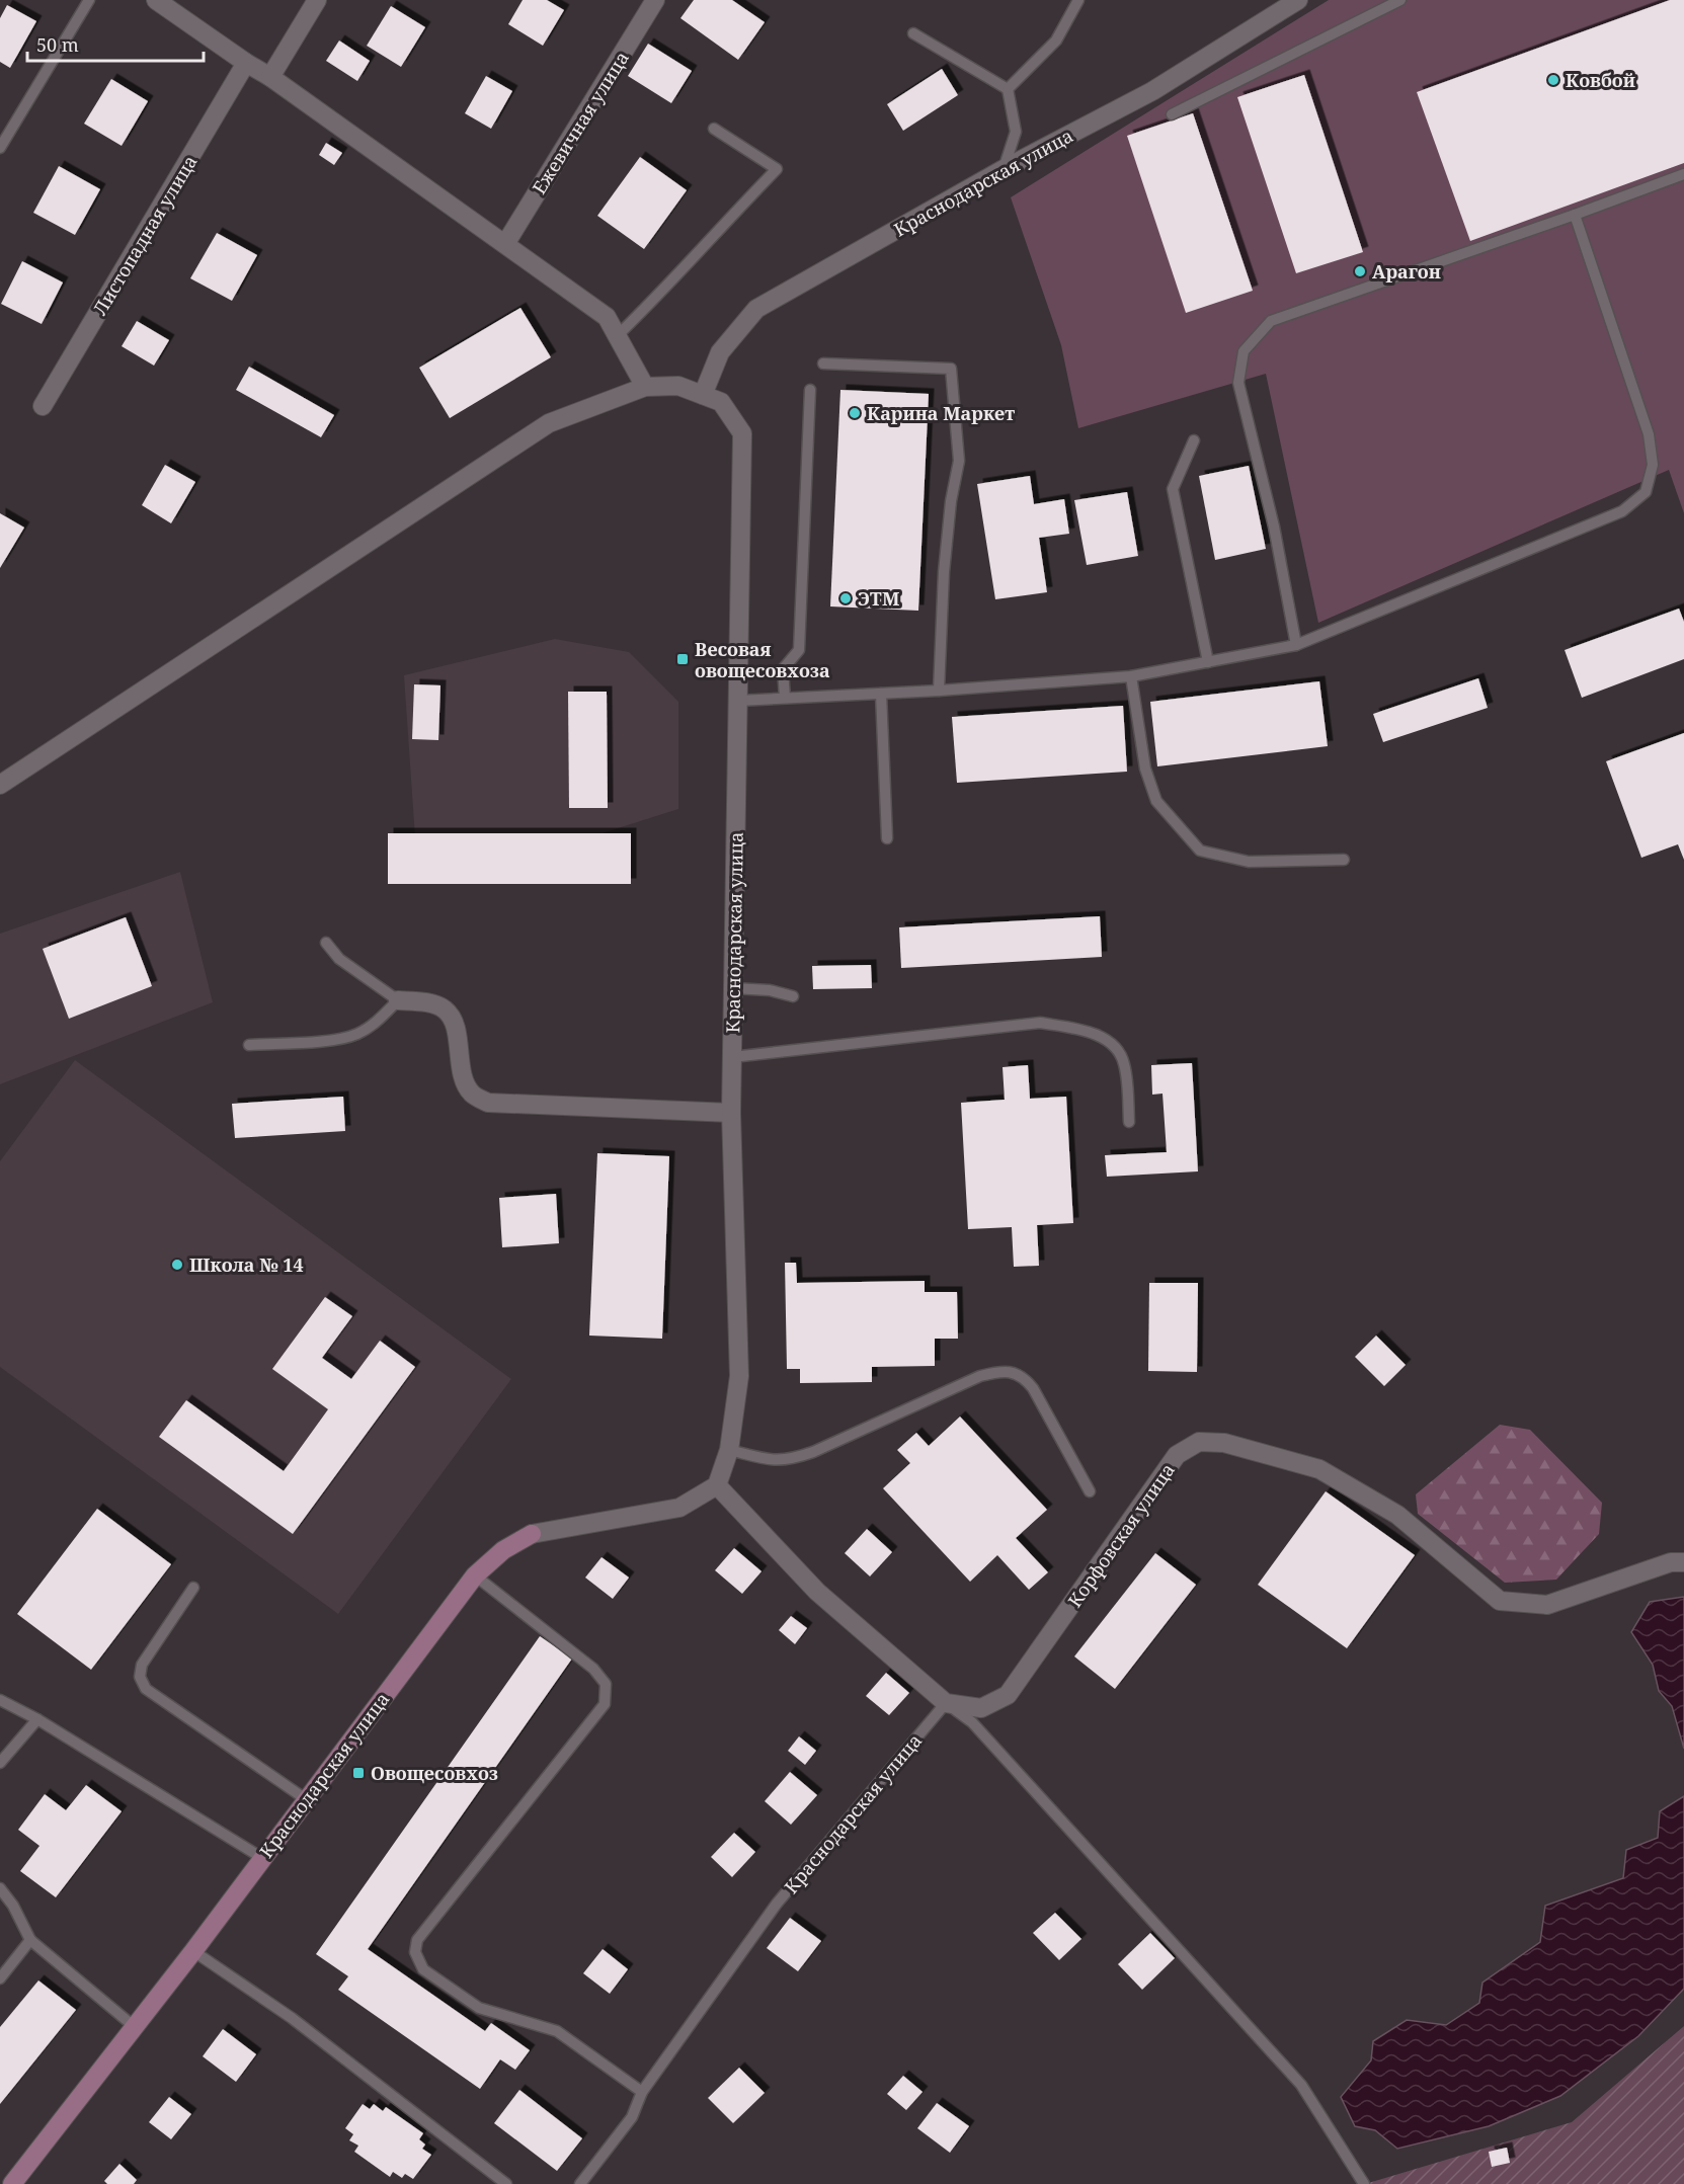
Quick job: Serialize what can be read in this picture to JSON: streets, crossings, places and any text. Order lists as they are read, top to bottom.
{
  "streets": {
    "main road": ["Краснодарская улица"],
    "street": ["Ежевичная улица", "Листопадная улица", "Корфовская улица"]
  },
  "crossings": [
    ["Краснодарская улица", "Корфовская улица"]
  ],
  "places": {
    "other": [
      "Ковбой",
      "Арагон",
      "Карина Маркет",
      "ЭТМ",
      "Школа № 14"
    ],
    "transit": ["Весовая овощесовхоза", "Овощесовхоз"]
  },
  "scale_bar": "50 m"
}
